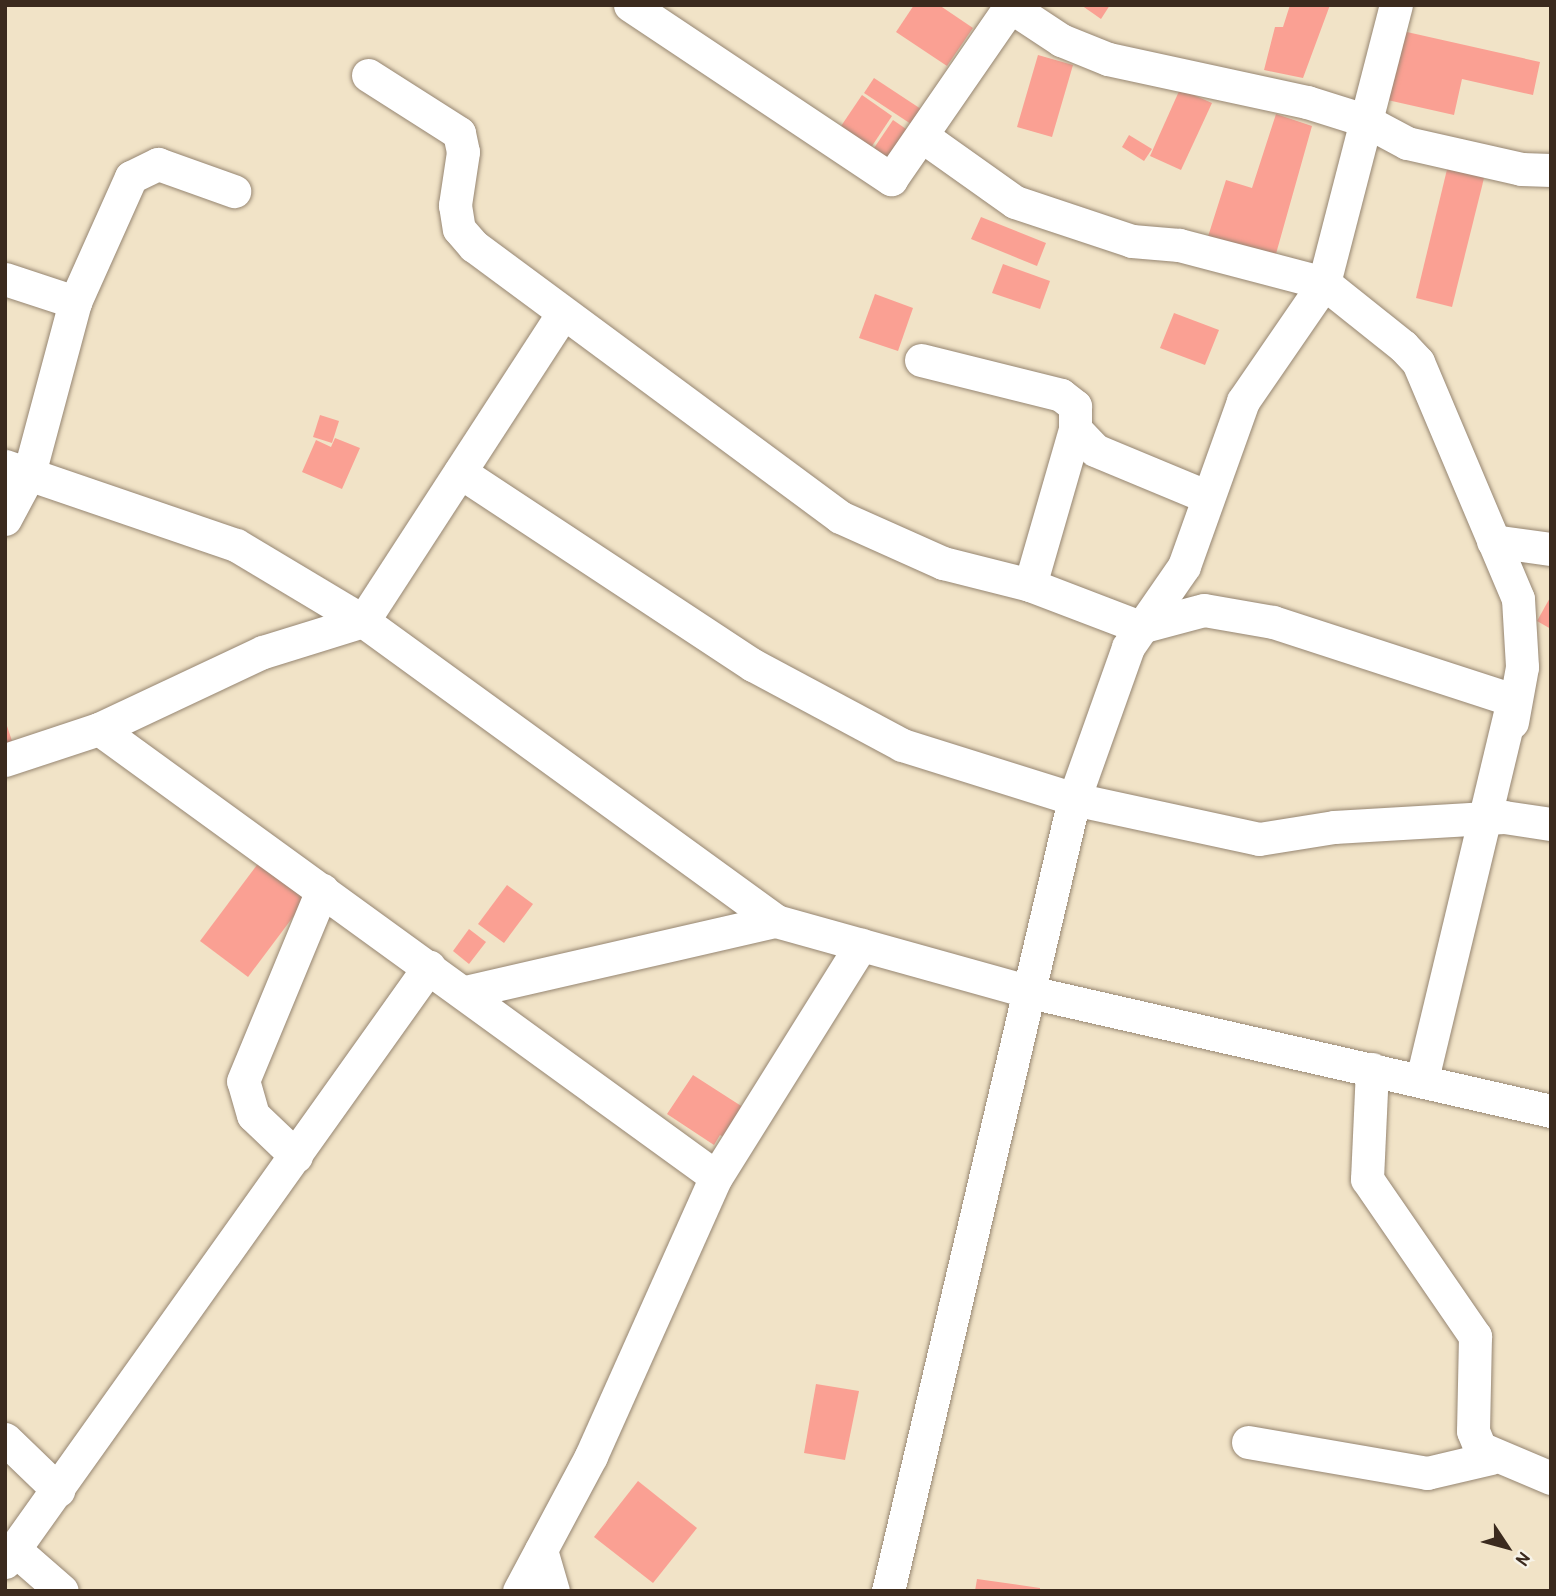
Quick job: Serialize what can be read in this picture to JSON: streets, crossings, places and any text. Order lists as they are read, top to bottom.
{
  "north": "bottom right"
}
